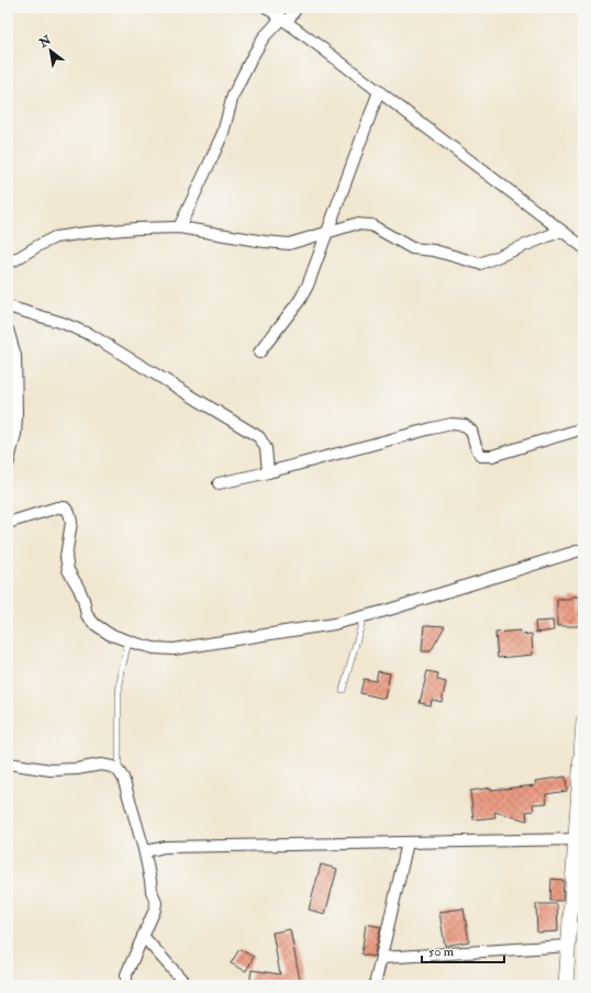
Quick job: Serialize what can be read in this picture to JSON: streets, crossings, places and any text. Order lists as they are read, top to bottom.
{
  "scale_bar": "50 m",
  "north": "top left"
}
